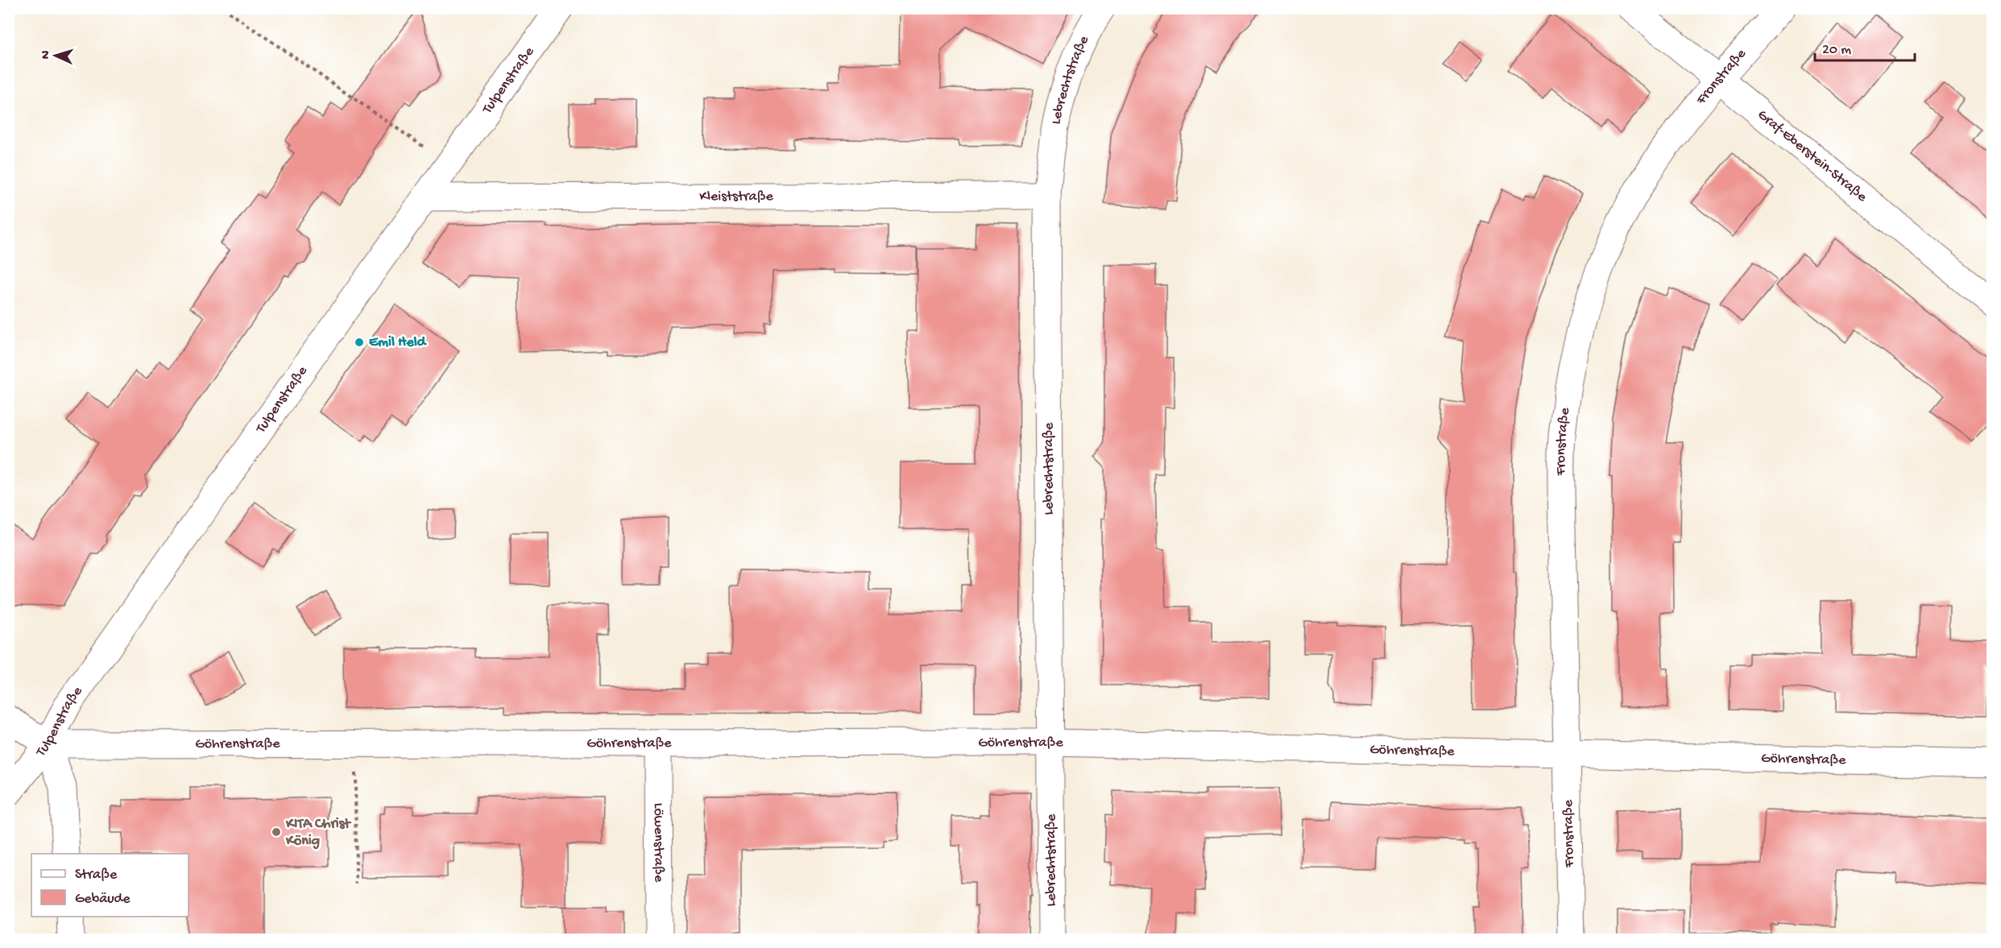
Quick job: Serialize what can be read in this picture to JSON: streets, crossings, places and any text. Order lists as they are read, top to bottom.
{
  "streets": {
    "street": [
      "Fronstraße",
      "Tulpenstraße",
      "Lebrechtstraße",
      "Graf-Eberstein-Straße",
      "Kleiststraße",
      "Göhrenstraße",
      "Löwenstraße"
    ]
  },
  "crossings": [
    ["Fronstraße", "Graf-Eberstein-Straße"],
    ["Fronstraße", "Göhrenstraße"],
    ["Tulpenstraße", "Kleiststraße"],
    ["Tulpenstraße", "Göhrenstraße"],
    ["Lebrechtstraße", "Kleiststraße"],
    ["Lebrechtstraße", "Göhrenstraße"],
    ["Göhrenstraße", "Löwenstraße"]
  ],
  "places": ["Emil Held", "KITA Christ König"],
  "legend": ["Straße", "Gebäude"],
  "scale_bar": "20 m",
  "north": "left"
}
